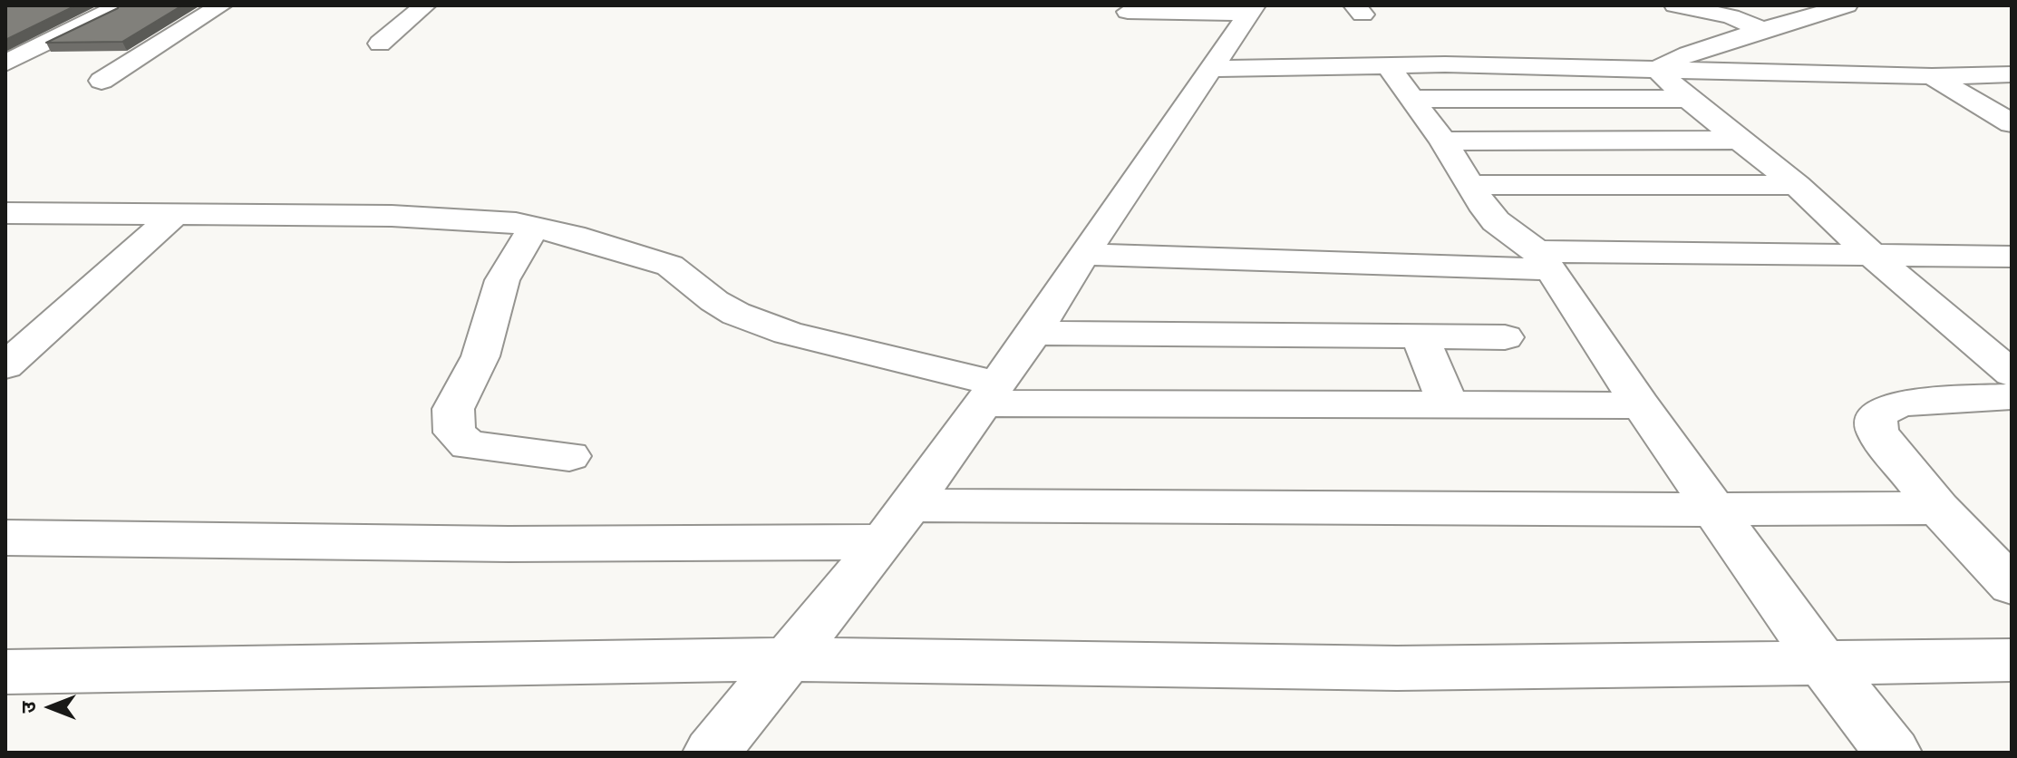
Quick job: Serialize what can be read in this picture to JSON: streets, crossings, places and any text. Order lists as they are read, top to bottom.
{
  "north": "left"
}
